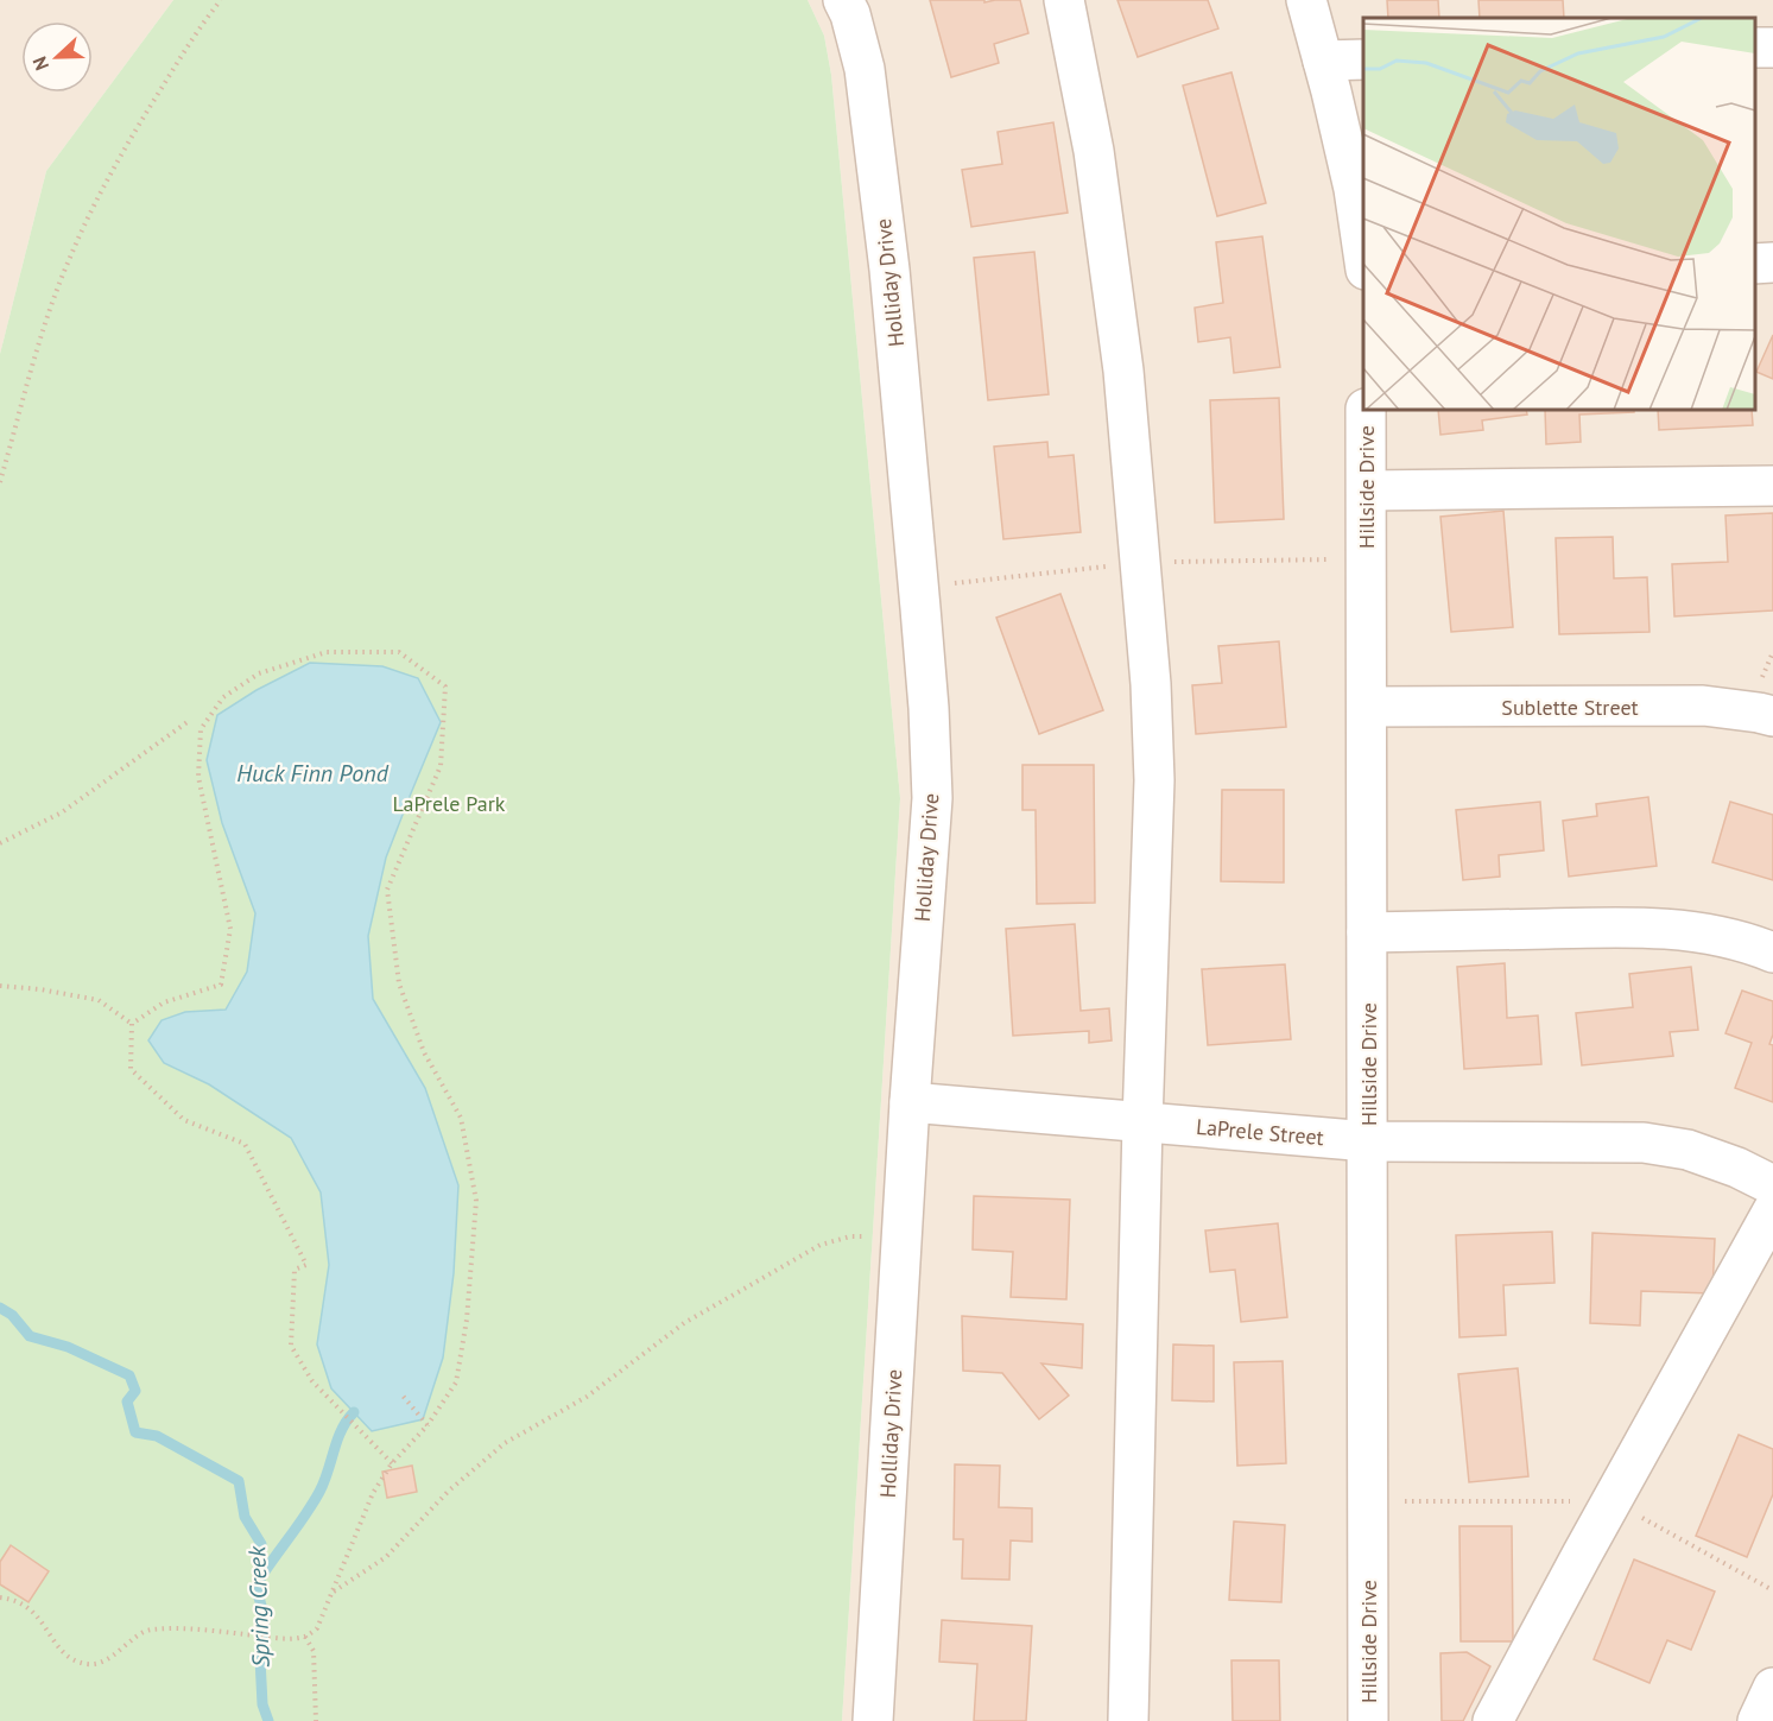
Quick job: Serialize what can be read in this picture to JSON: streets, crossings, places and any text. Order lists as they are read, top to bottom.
{
  "streets": {
    "street": [
      "Holliday Drive",
      "Hillside Drive",
      "Sublette Street",
      "LaPrele Street"
    ]
  },
  "crossings": [
    ["Holliday Drive", "LaPrele Street"],
    ["Hillside Drive", "Sublette Street"],
    ["Hillside Drive", "LaPrele Street"]
  ],
  "water": ["Huck Finn Pond", "Spring Creek"],
  "parks": ["LaPrele Park"],
  "north": "left"
}
